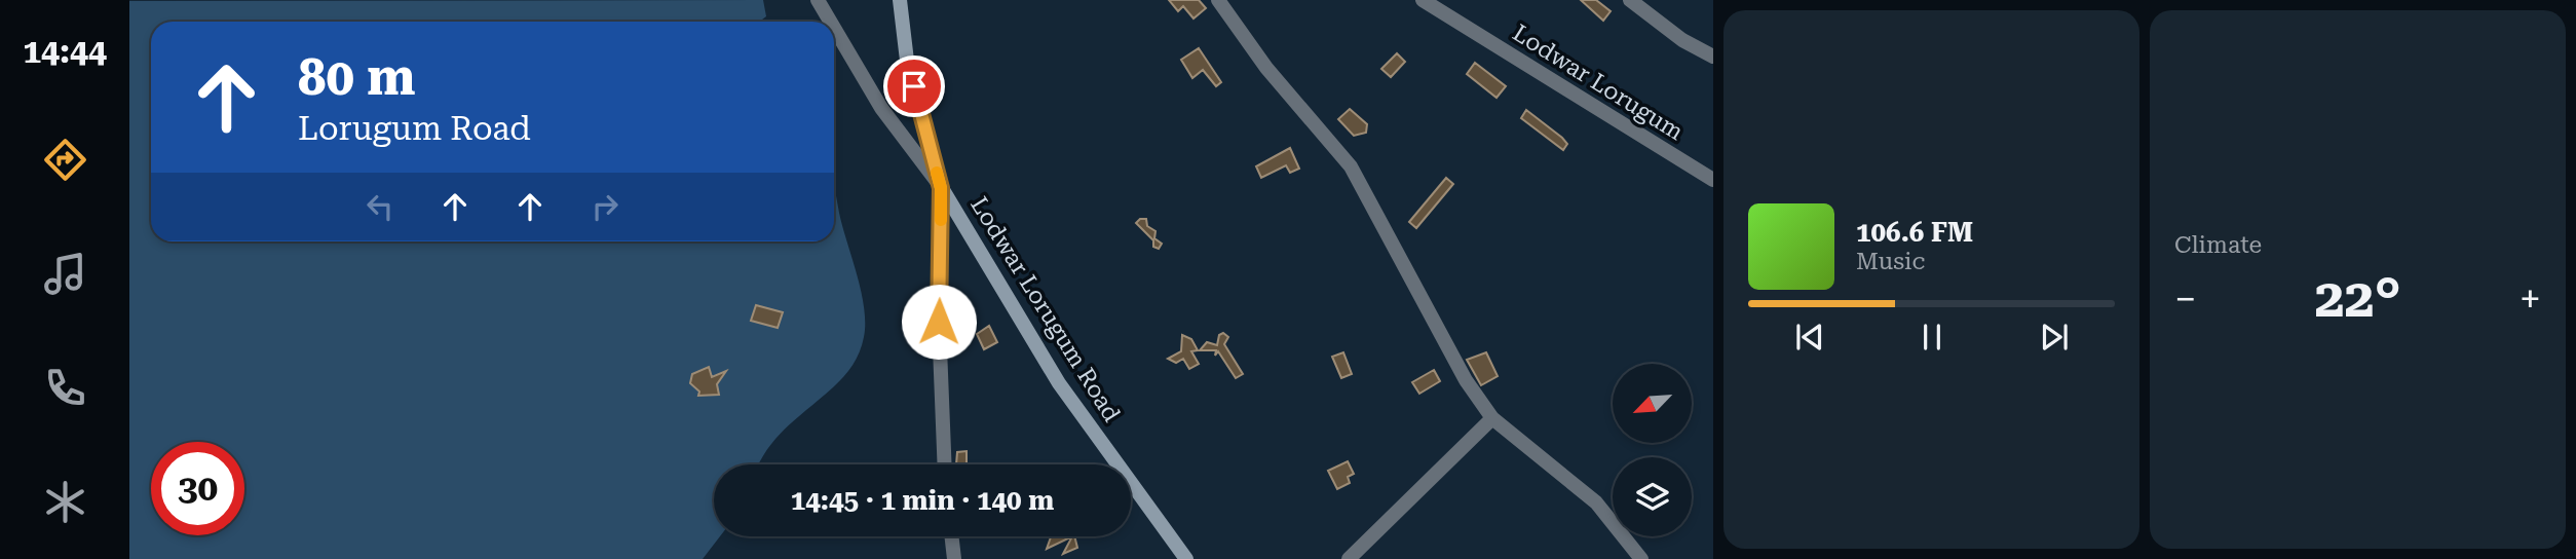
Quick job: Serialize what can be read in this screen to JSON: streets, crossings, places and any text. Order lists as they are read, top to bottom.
{
  "streets": {
    "main road": ["Lodwar Lorugum Road"],
    "street": ["Lodwar Lorugum"]
  },
  "north": "bottom left",
  "page": {
    "tabs": "14:44",
    "tile": "Climate",
    "turn": ["80 m", "Lorugum Road"],
    "song": ["106.6 FM", "Music"],
    "heat": ["−", "22°", "+"],
    "limit": "30",
    "trip": "14:45 · 1 min · 140 m"
  }
}
